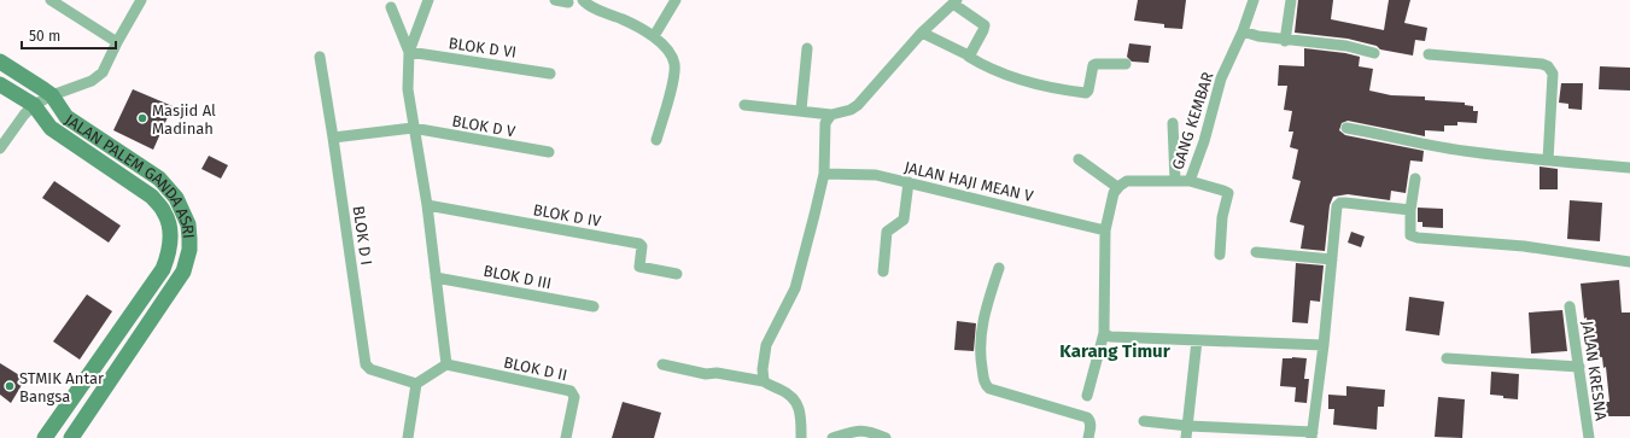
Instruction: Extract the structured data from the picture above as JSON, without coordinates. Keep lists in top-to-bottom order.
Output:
{
  "streets": {
    "street": [
      "BLOK D VI",
      "GANG KEMBAR",
      "BLOK D V",
      "JALAN PALEM GANDA ASRI",
      "JALAN HAJI MEAN V",
      "BLOK D IV",
      "BLOK D I",
      "BLOK D III",
      "BLOK D II",
      "JALAN KRESNA"
    ]
  },
  "crossings": [
    ["BLOK D V", "BLOK D I"]
  ],
  "districts": ["Karang Timur"],
  "places": ["Masjid Al Madinah", "STMIK Antar Bangsa"],
  "scale_bar": "50 m"
}
